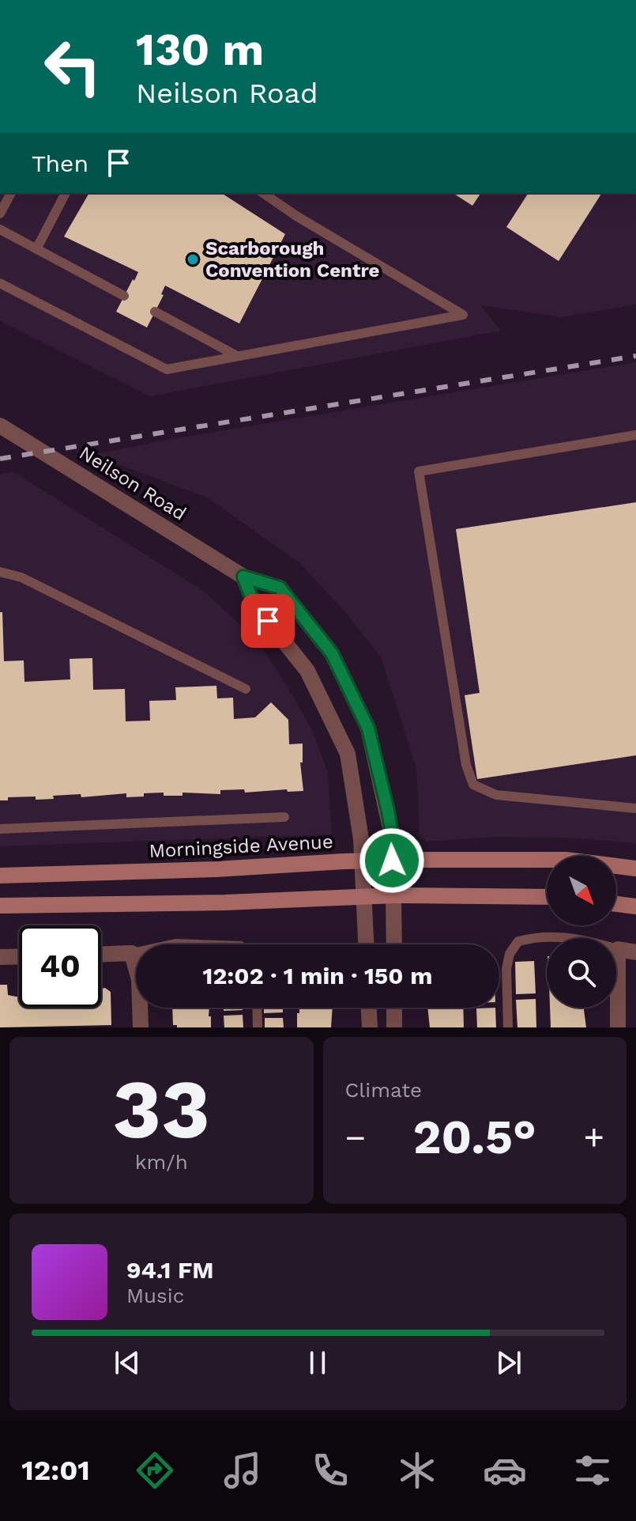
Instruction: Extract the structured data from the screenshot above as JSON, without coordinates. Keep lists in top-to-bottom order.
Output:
{
  "streets": {
    "main road": ["Morningside Avenue"],
    "street": ["Neilson Road"]
  },
  "crossings": [
    ["Neilson Road", "Morningside Avenue"]
  ],
  "places": ["Scarborough Convention Centre"],
  "north": "bottom right",
  "page": {
    "turn": ["130 m", "Neilson Road"],
    "then": "Then",
    "limit": "40",
    "trip": "12:02 · 1 min · 150 m",
    "tile": [
      ["33", "km/h"],
      "Climate"
    ],
    "heat": ["−", "20.5°", "+"],
    "song": ["94.1 FM", "Music"],
    "tabs": "12:01"
  }
}
